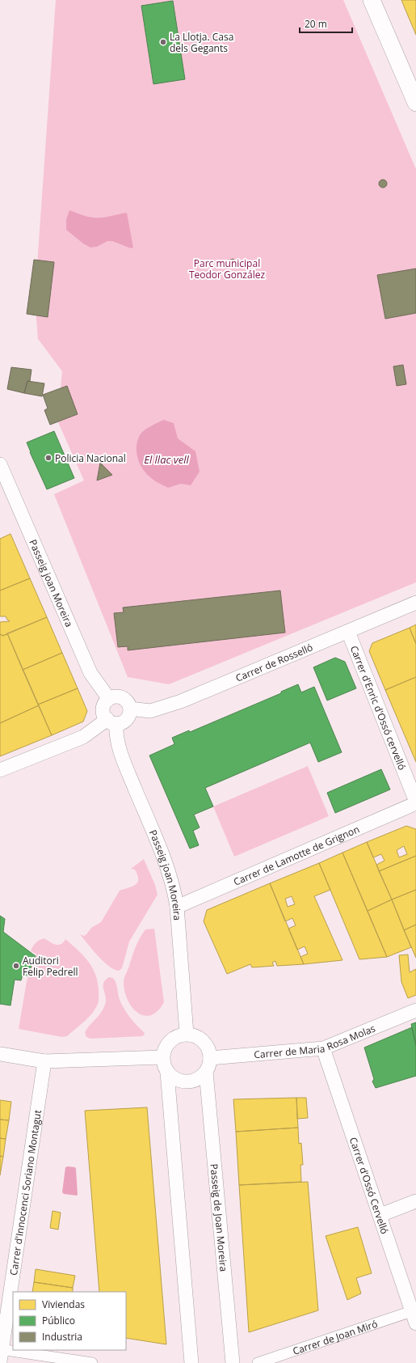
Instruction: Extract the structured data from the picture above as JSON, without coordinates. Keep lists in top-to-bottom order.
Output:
{
  "streets": {
    "street": [
      "Passeig joan Moreira",
      "Carrer de Rosselló",
      "Carrer d'Enric d'Ossó cervelló",
      "Carrer de Lamotte de Grignon",
      "Carrer de Maria Rosa Molas",
      "Carrer d'Ossó Cervelló",
      "Carrer d'Innocenci Soriano Montagut",
      "Passeig de Joan Moreira",
      "Carrer de Joan Miró"
    ]
  },
  "crossings": [
    ["Passeig joan Moreira", "Carrer de Rosselló"],
    ["Passeig joan Moreira", "Carrer de Lamotte de Grignon"],
    ["Passeig joan Moreira", "Carrer de Maria Rosa Molas"],
    ["Passeig joan Moreira", "Passeig de Joan Moreira"],
    ["Carrer de Rosselló", "Carrer d'Enric d'Ossó cervelló"],
    ["Carrer d'Enric d'Ossó cervelló", "Carrer de Lamotte de Grignon"],
    ["Carrer de Maria Rosa Molas", "Carrer d'Ossó Cervelló"],
    ["Carrer de Maria Rosa Molas", "Passeig de Joan Moreira"],
    ["Carrer d'Ossó Cervelló", "Carrer de Joan Miró"]
  ],
  "water": ["El llac vell"],
  "parks": ["Parc municipal Teodor González"],
  "places": ["La Llotja. Casa dels Gegants", "Policia Nacional", "Auditori Felip Pedrell"],
  "legend": ["Viviendas", "Público", "Industria"],
  "scale_bar": "20 m"
}
